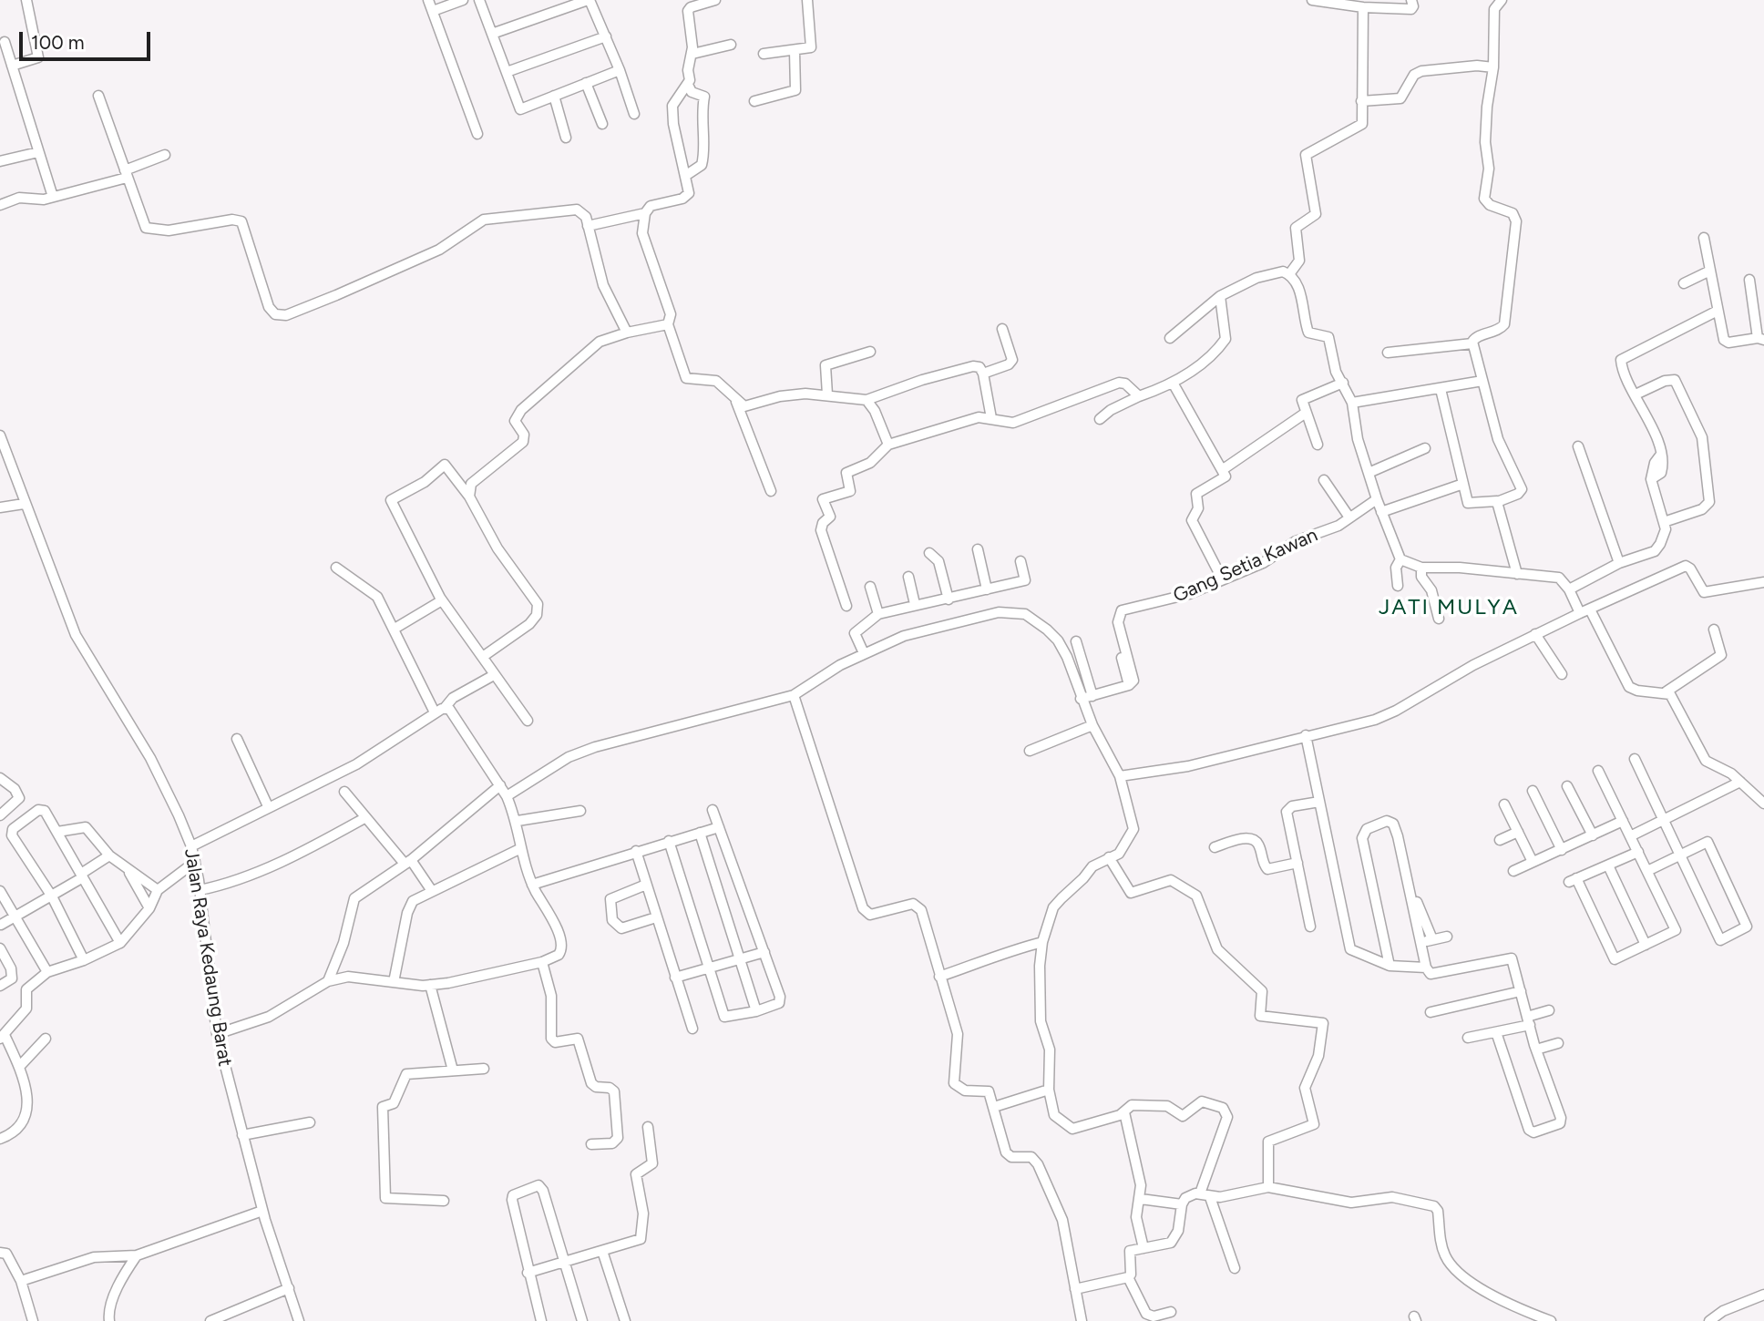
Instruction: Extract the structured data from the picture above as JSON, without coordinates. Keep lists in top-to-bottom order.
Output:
{
  "streets": {
    "street": ["Gang Setia Kawan", "Jalan Raya Kedaung Barat"]
  },
  "districts": ["JATI MULYA"],
  "scale_bar": "100 m"
}
